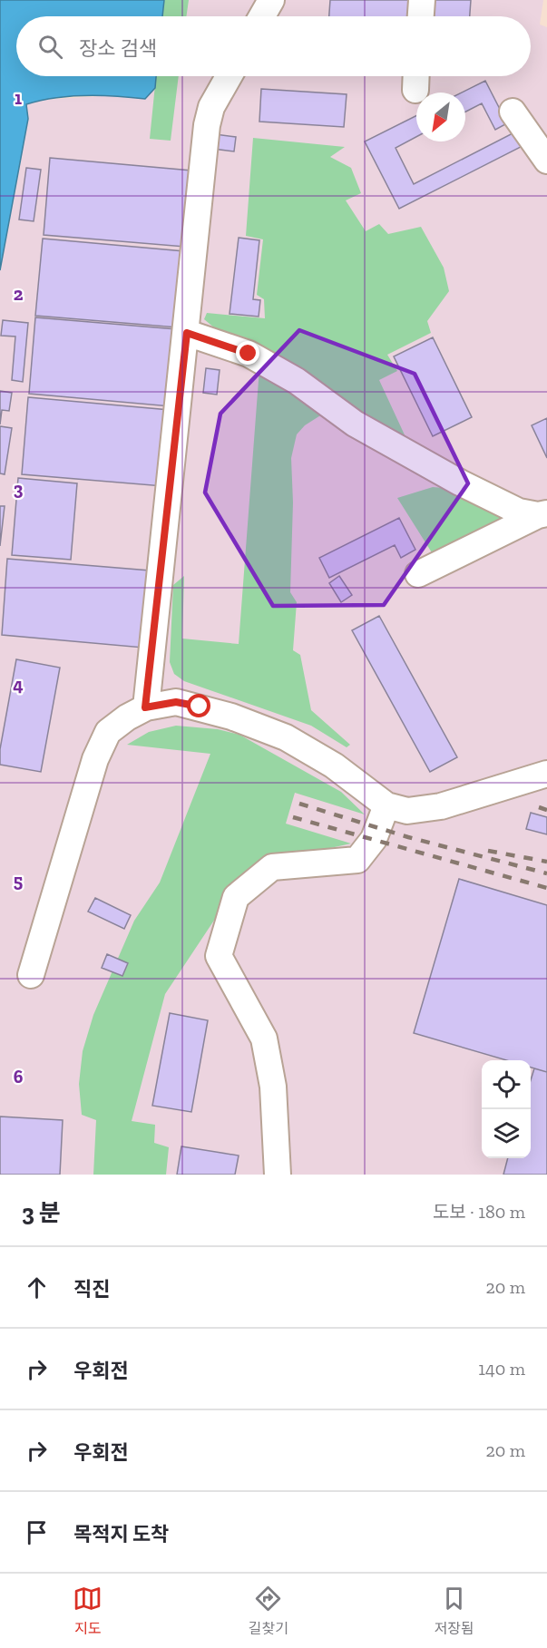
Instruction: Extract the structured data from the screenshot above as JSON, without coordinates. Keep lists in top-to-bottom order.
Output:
{
  "north": "bottom left",
  "page": {
    "search": "장소 검색",
    "heading": ["3 분", "도보 · 180 m"],
    "list": [
      ["직진", "20 m"],
      ["우회전", "140 m"],
      ["우회전", "20 m"],
      "목적지 도착"
    ],
    "nav": ["지도", "길찾기", "저장됨"]
  },
  "grid": {
    "rows": [
      "1",
      "2",
      "3",
      "4",
      "5",
      "6"
    ]
  }
}
